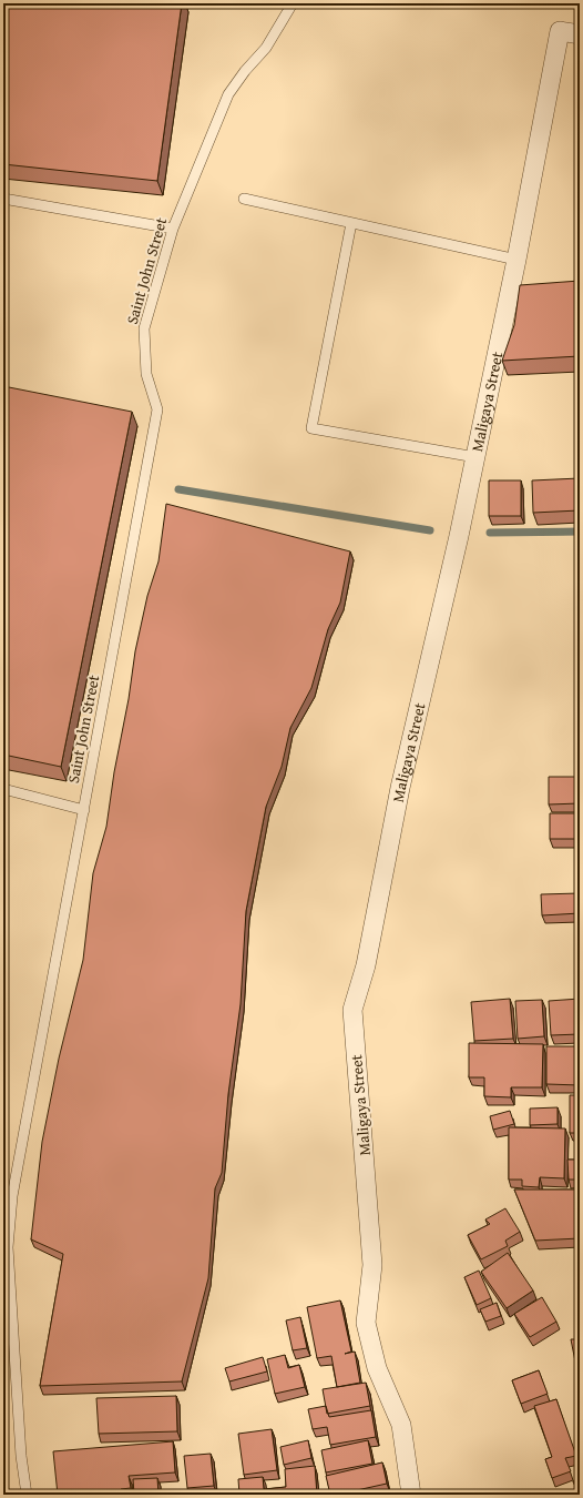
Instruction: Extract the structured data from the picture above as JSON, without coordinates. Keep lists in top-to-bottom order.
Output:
{
  "streets": {
    "street": ["Maligaya Street"],
    "lane": ["Saint John Street"]
  }
}
